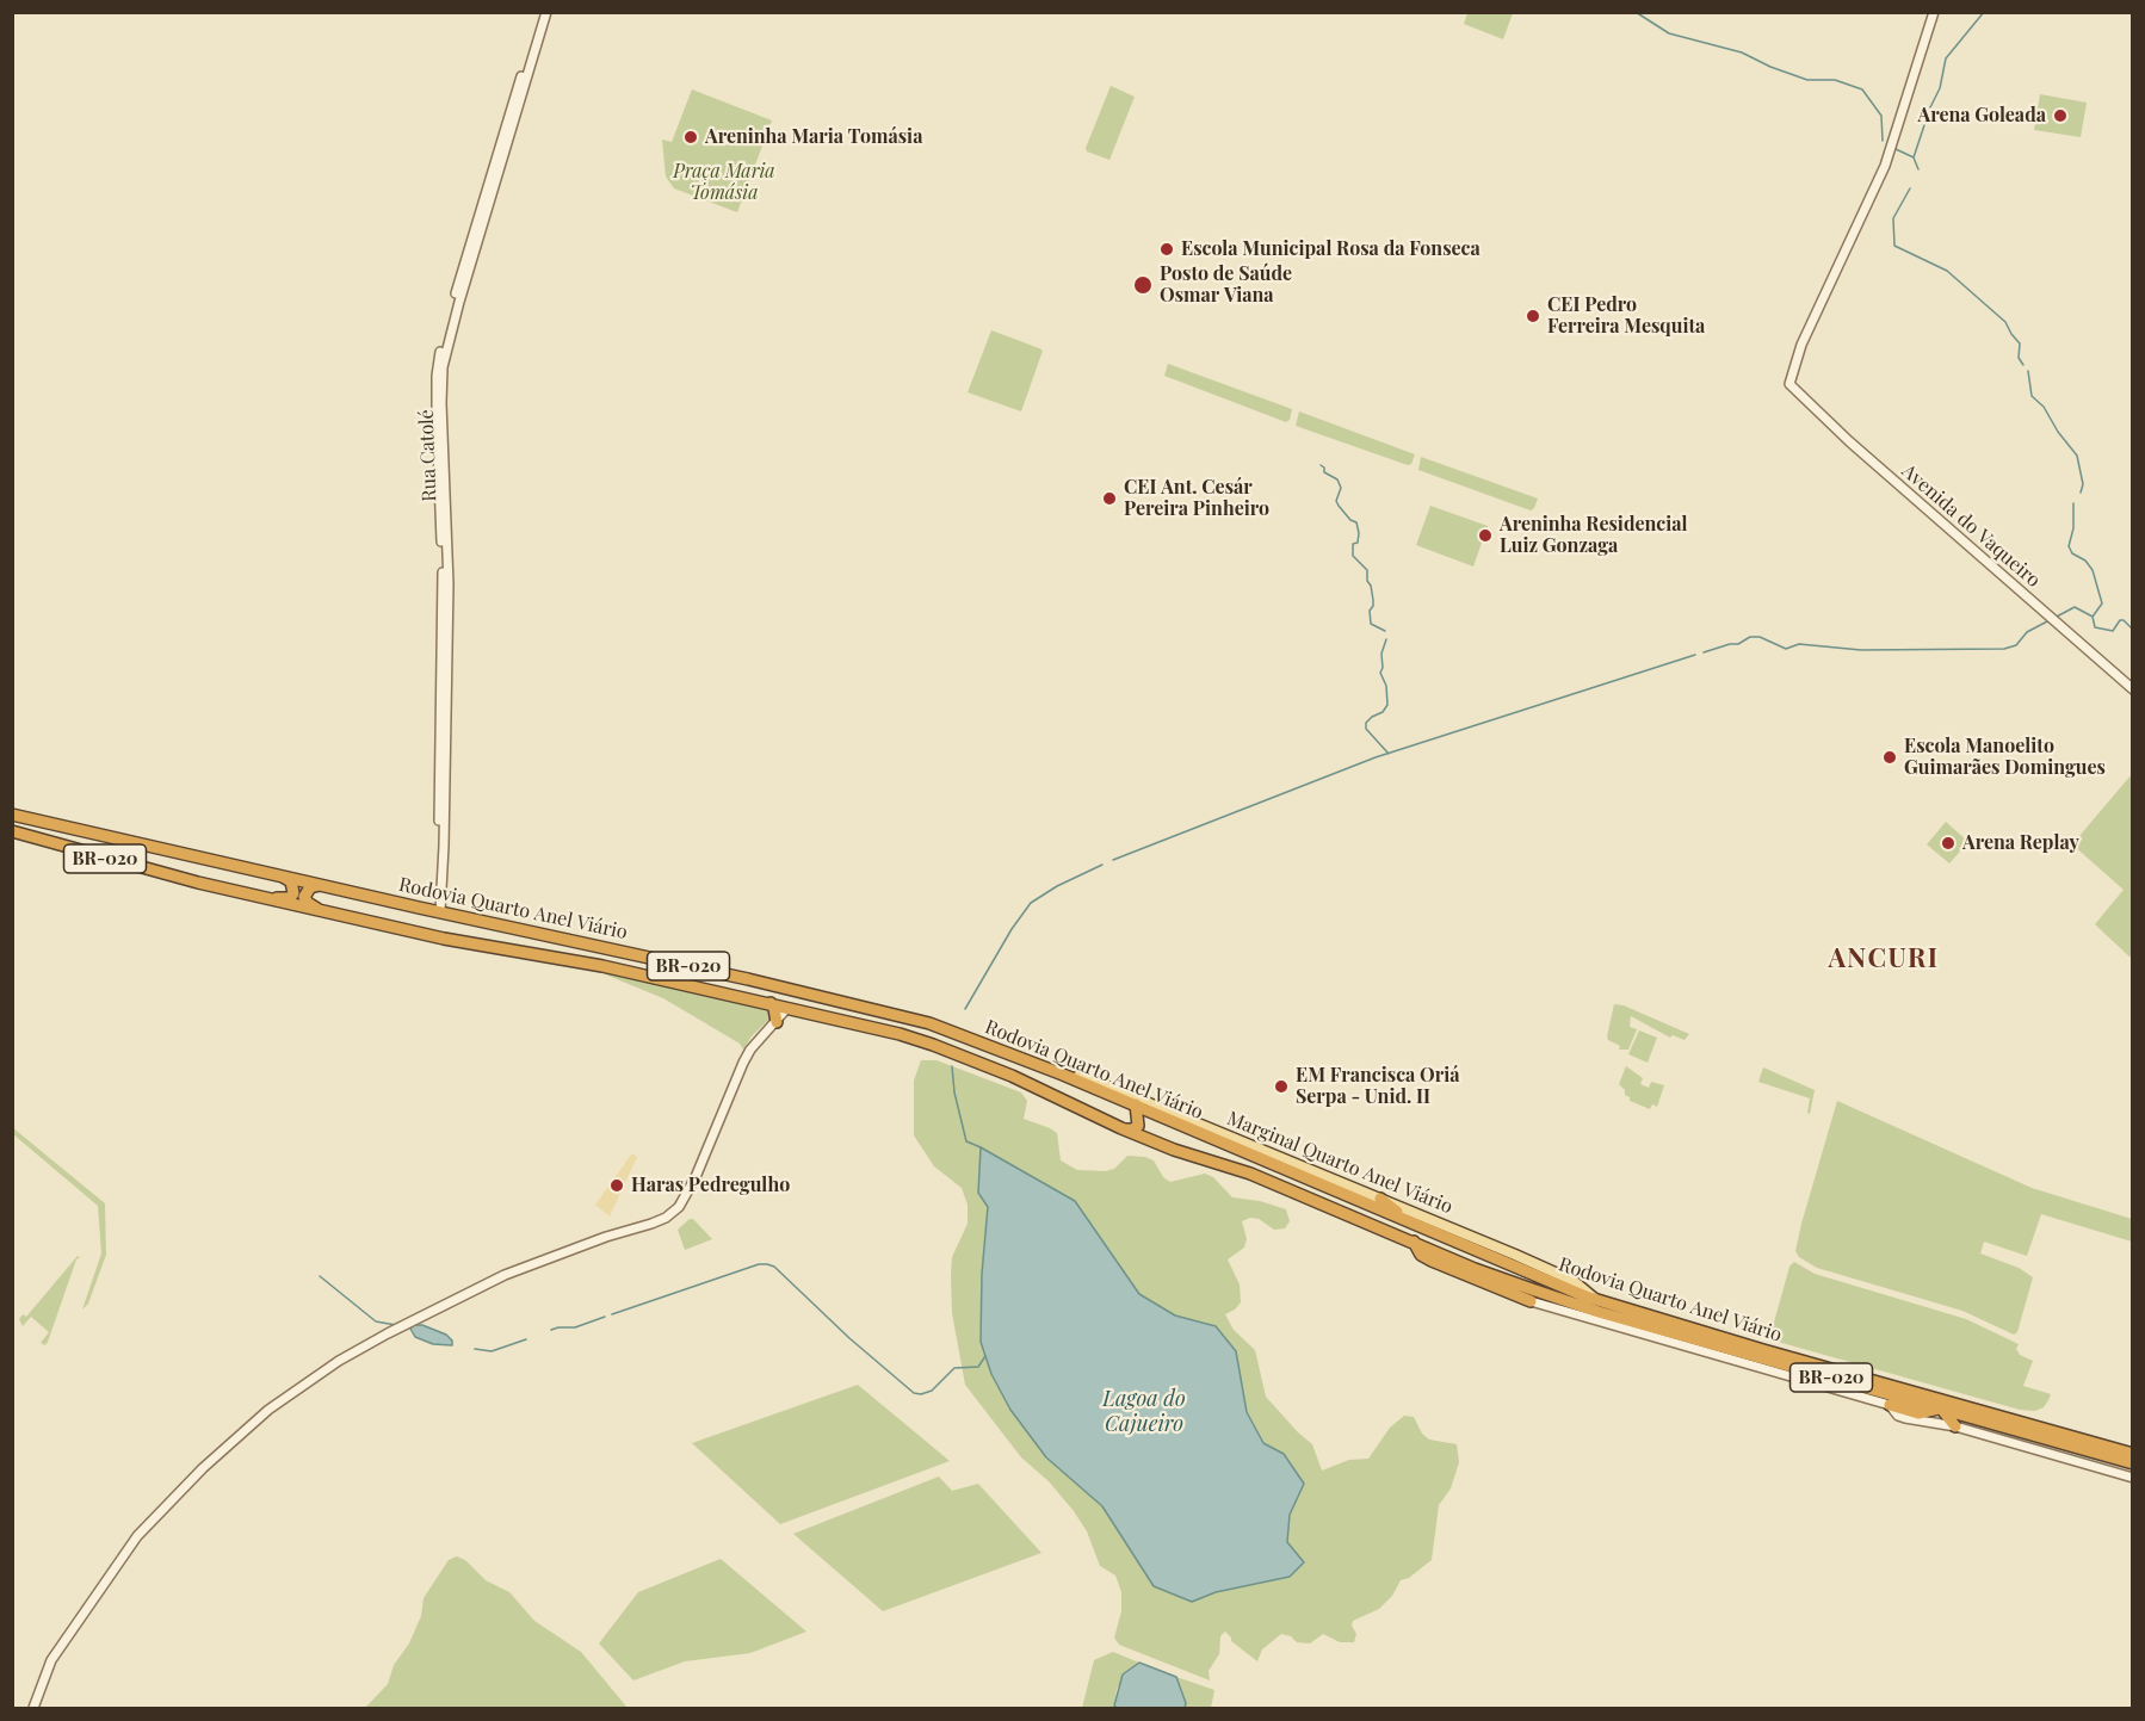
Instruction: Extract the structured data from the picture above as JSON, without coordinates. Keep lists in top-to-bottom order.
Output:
{
  "streets": {
    "highway": ["BR-020", "Rodovia Quarto Anel Viário"],
    "main road": ["Marginal Quarto Anel Viário"],
    "street": ["Rua Catolé", "Avenida do Vaqueiro"]
  },
  "crossings": [
    ["Rua Catolé", "Rodovia Quarto Anel Viário"],
    ["Rodovia Quarto Anel Viário", "Marginal Quarto Anel Viário"]
  ],
  "districts": ["ANCURI"],
  "water": ["Lagoa do Cajueiro"],
  "parks": ["Praça Maria Tomásia"],
  "places": [
    "Arena Goleada",
    "Areninha Maria Tomásia",
    "Escola Municipal Rosa da Fonseca",
    "Posto de Saúde Osmar Viana",
    "CEI Pedro Ferreira Mesquita",
    "CEI Ant. Cesár Pereira Pinheiro",
    "Areninha Residencial Luiz Gonzaga",
    "Escola Manoelito Guimarães Domingues",
    "Arena Replay",
    "EM Francisca Oriá Serpa - Unid. II",
    "Haras Pedregulho"
  ]
}
